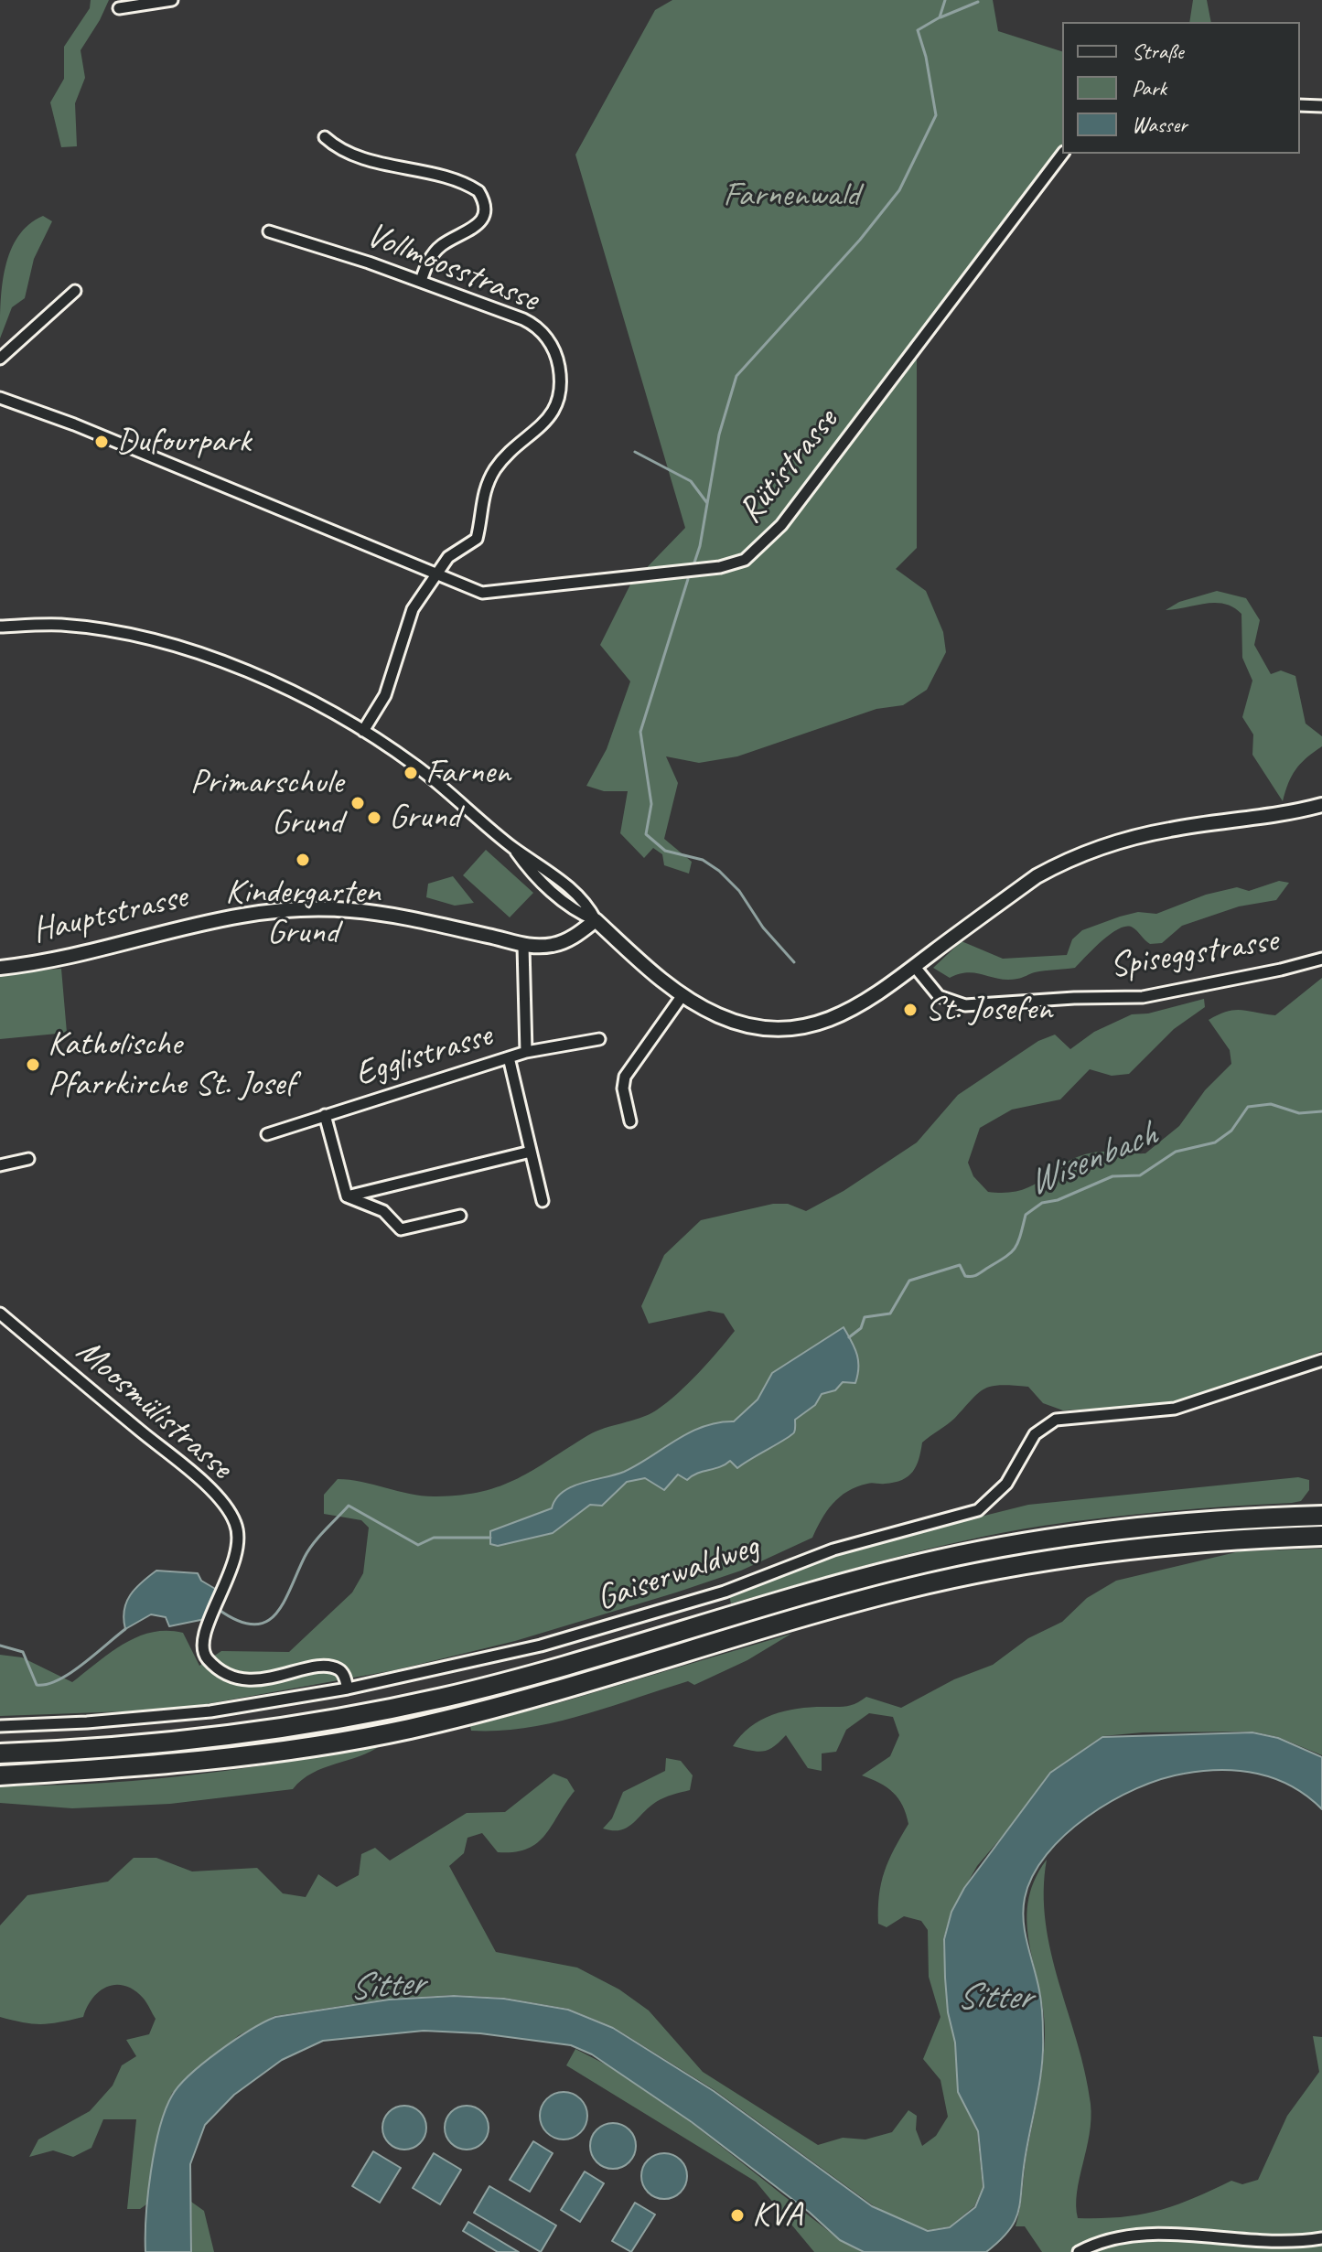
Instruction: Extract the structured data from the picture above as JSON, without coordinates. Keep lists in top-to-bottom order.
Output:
{
  "streets": {
    "street": [
      "Vollmoosstrasse",
      "Rütistrasse",
      "Hauptstrasse",
      "Spiseggstrasse",
      "Egglistrasse",
      "Moosmülistrasse",
      "Gaiserwaldweg"
    ]
  },
  "crossings": [
    ["Vollmoosstrasse", "Rütistrasse"],
    ["Moosmülistrasse", "Gaiserwaldweg"]
  ],
  "water": ["Wisenbach", "Sitter"],
  "parks": ["Farnenwald"],
  "places": [
    "Dufourpark",
    "Farnen",
    "Primarschule Grund",
    "Grund",
    "Kindergarten Grund",
    "St. Josefen",
    "Katholische Pfarrkirche St. Josef",
    "KVA"
  ],
  "legend": ["Straße", "Park", "Wasser"]
}
